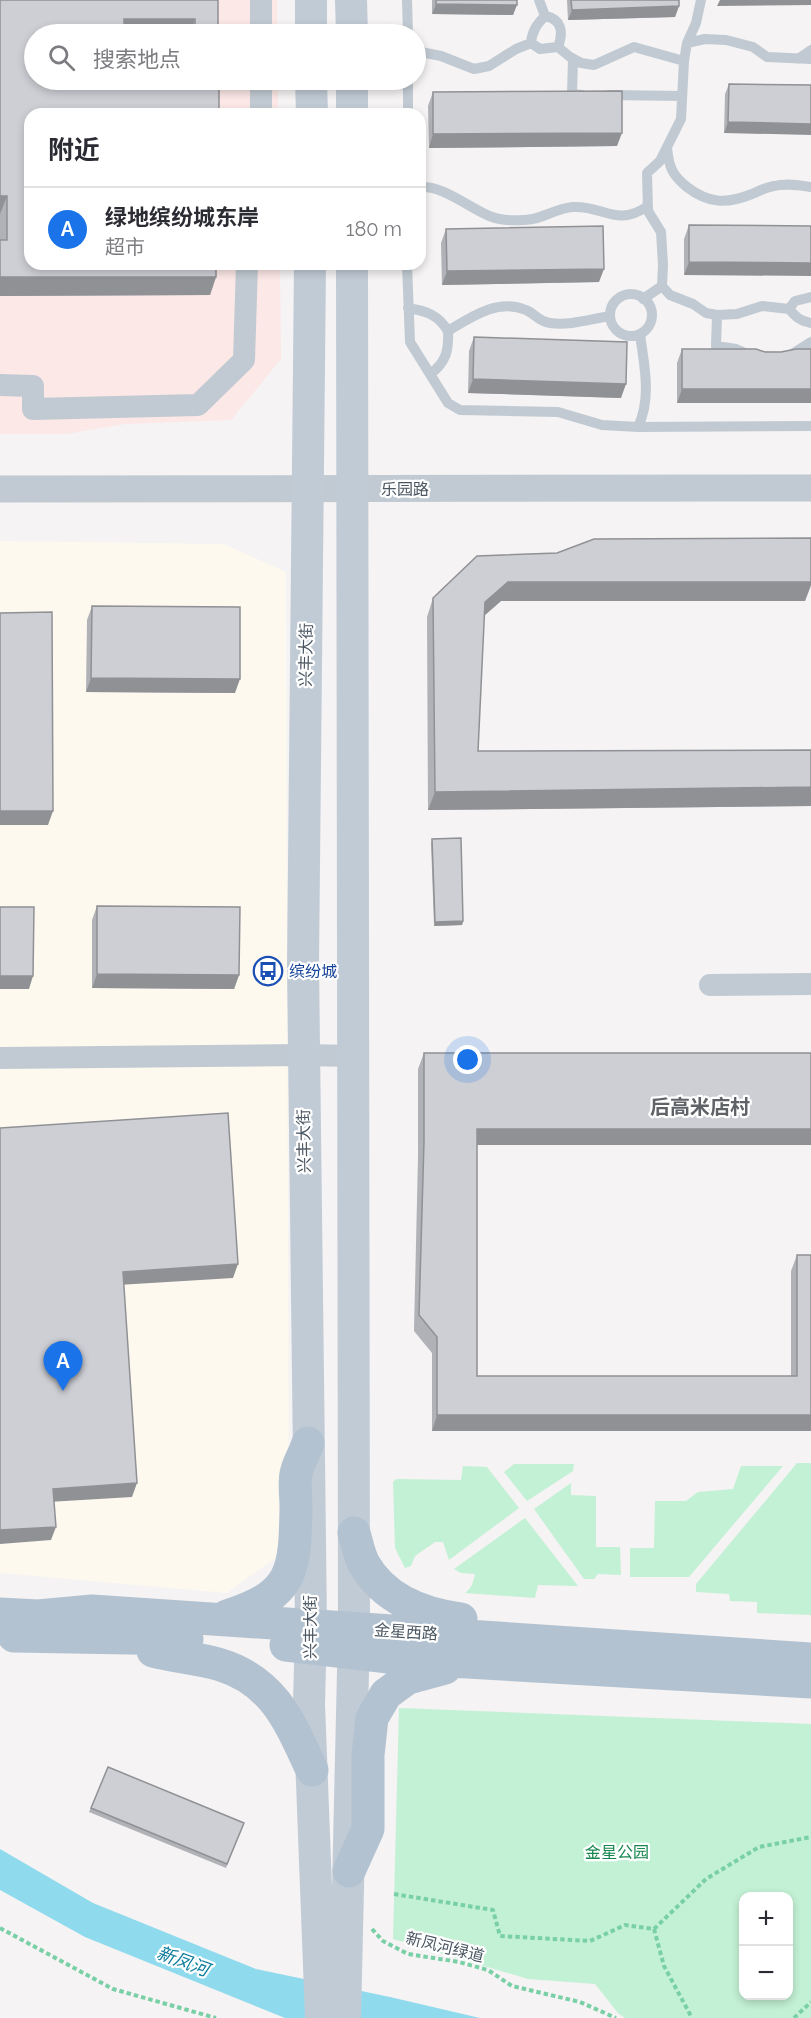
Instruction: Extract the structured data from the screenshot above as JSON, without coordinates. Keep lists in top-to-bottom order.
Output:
{
  "streets": {
    "main road": ["兴丰大街", "金星西路"],
    "street": ["乐园路"],
    "path": ["新凤河绿道"]
  },
  "crossings": [
    ["乐园路", "兴丰大街"],
    ["兴丰大街", "金星西路"],
    ["兴丰大街", "新凤河绿道"]
  ],
  "districts": ["后高米店村"],
  "water": ["新凤河"],
  "parks": ["金星公园"],
  "places": {
    "bus stop": ["缤纷城"]
  },
  "page": {
    "search": "搜索地点",
    "heading": "附近",
    "list": [
      {
        "mark": "A",
        "name": "绿地缤纷城东岸",
        "note": "超市",
        "value": "180 m"
      }
    ],
    "pins": "A",
    "map_buttons": ["+", "−"]
  }
}
